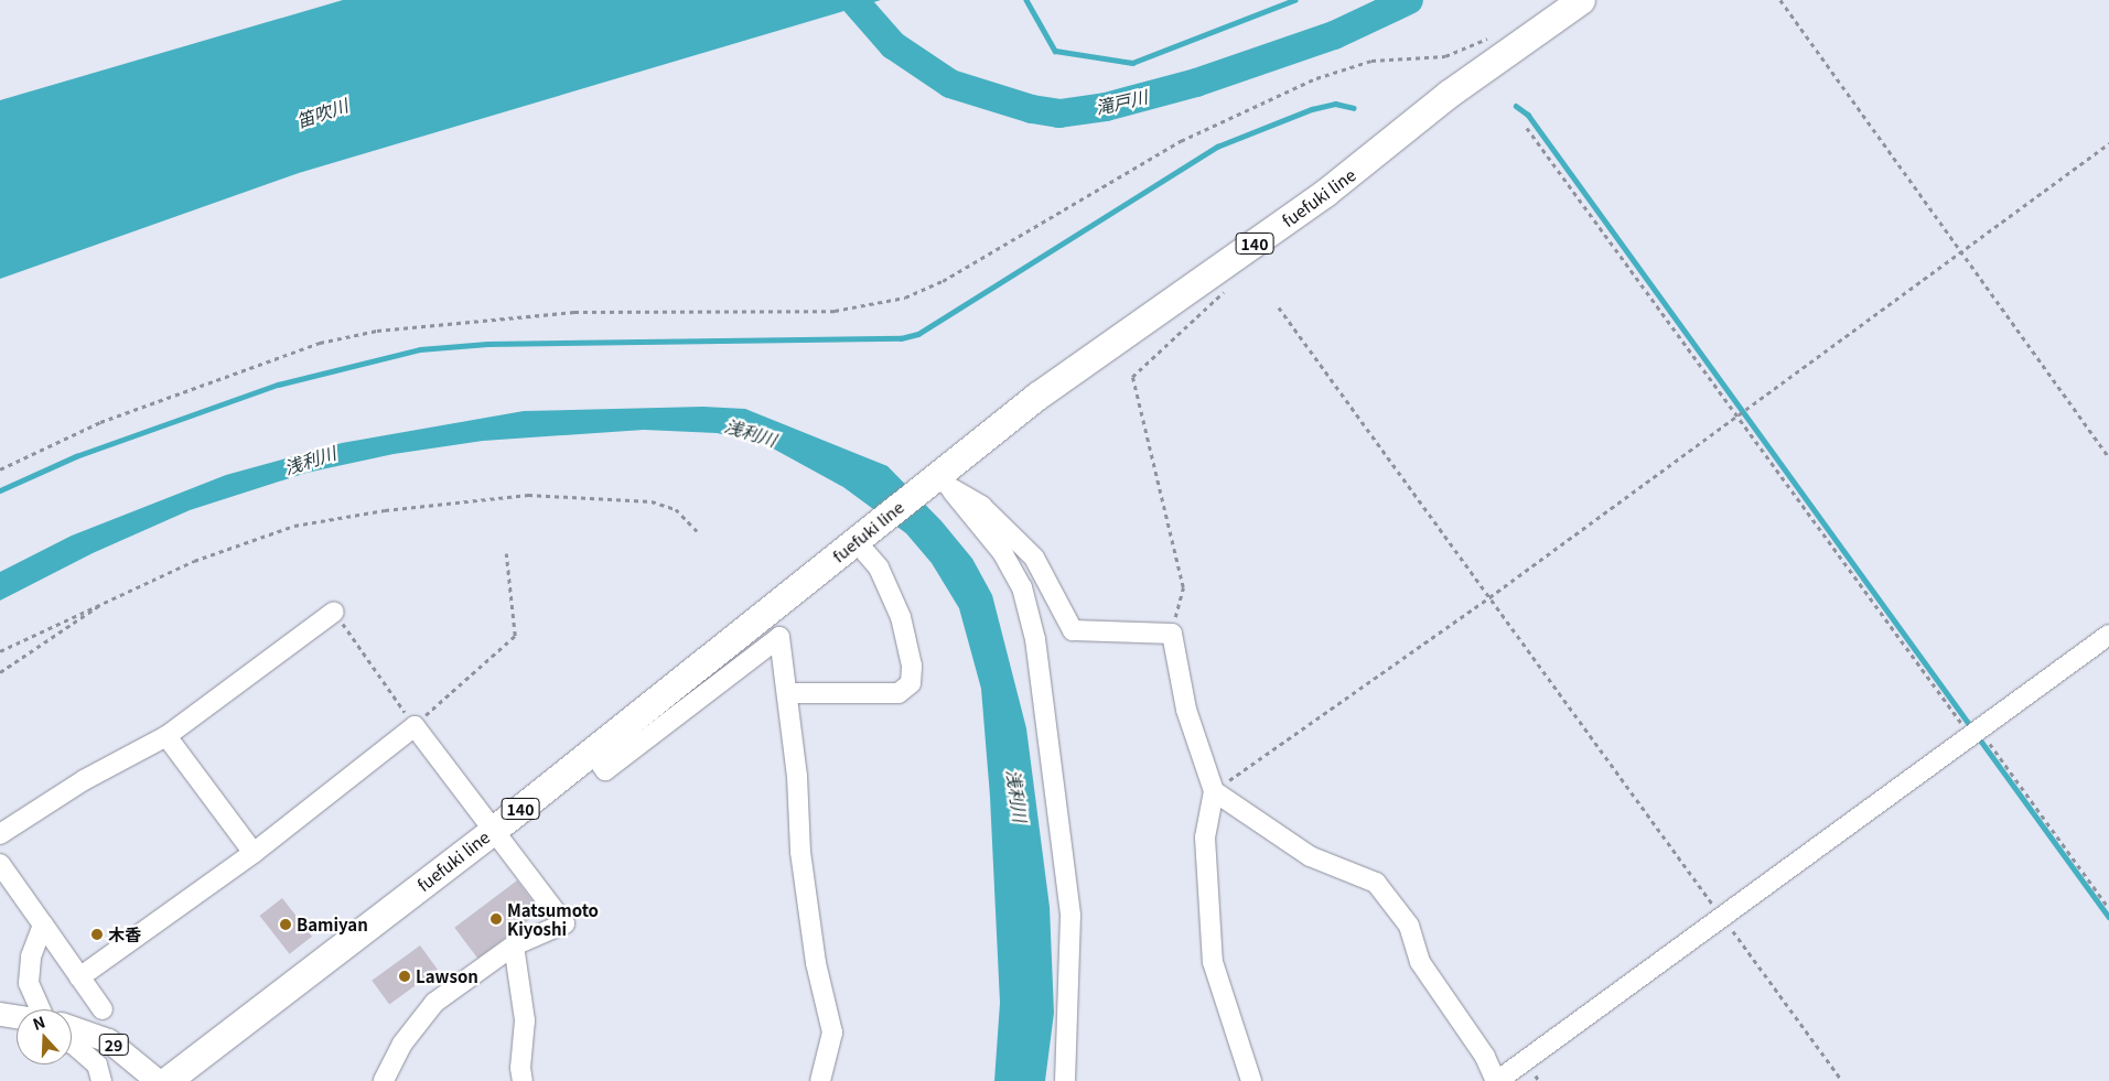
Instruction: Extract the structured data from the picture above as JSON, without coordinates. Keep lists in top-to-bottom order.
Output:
{
  "streets": {
    "highway": ["fuefuki line", "140"],
    "main road": ["29"]
  },
  "water": ["滝戸川", "笛吹川", "浅利川"],
  "places": [
    "Matsumoto Kiyoshi",
    "Bamiyan",
    "木香",
    "Lawson"
  ],
  "north": "top"
}
